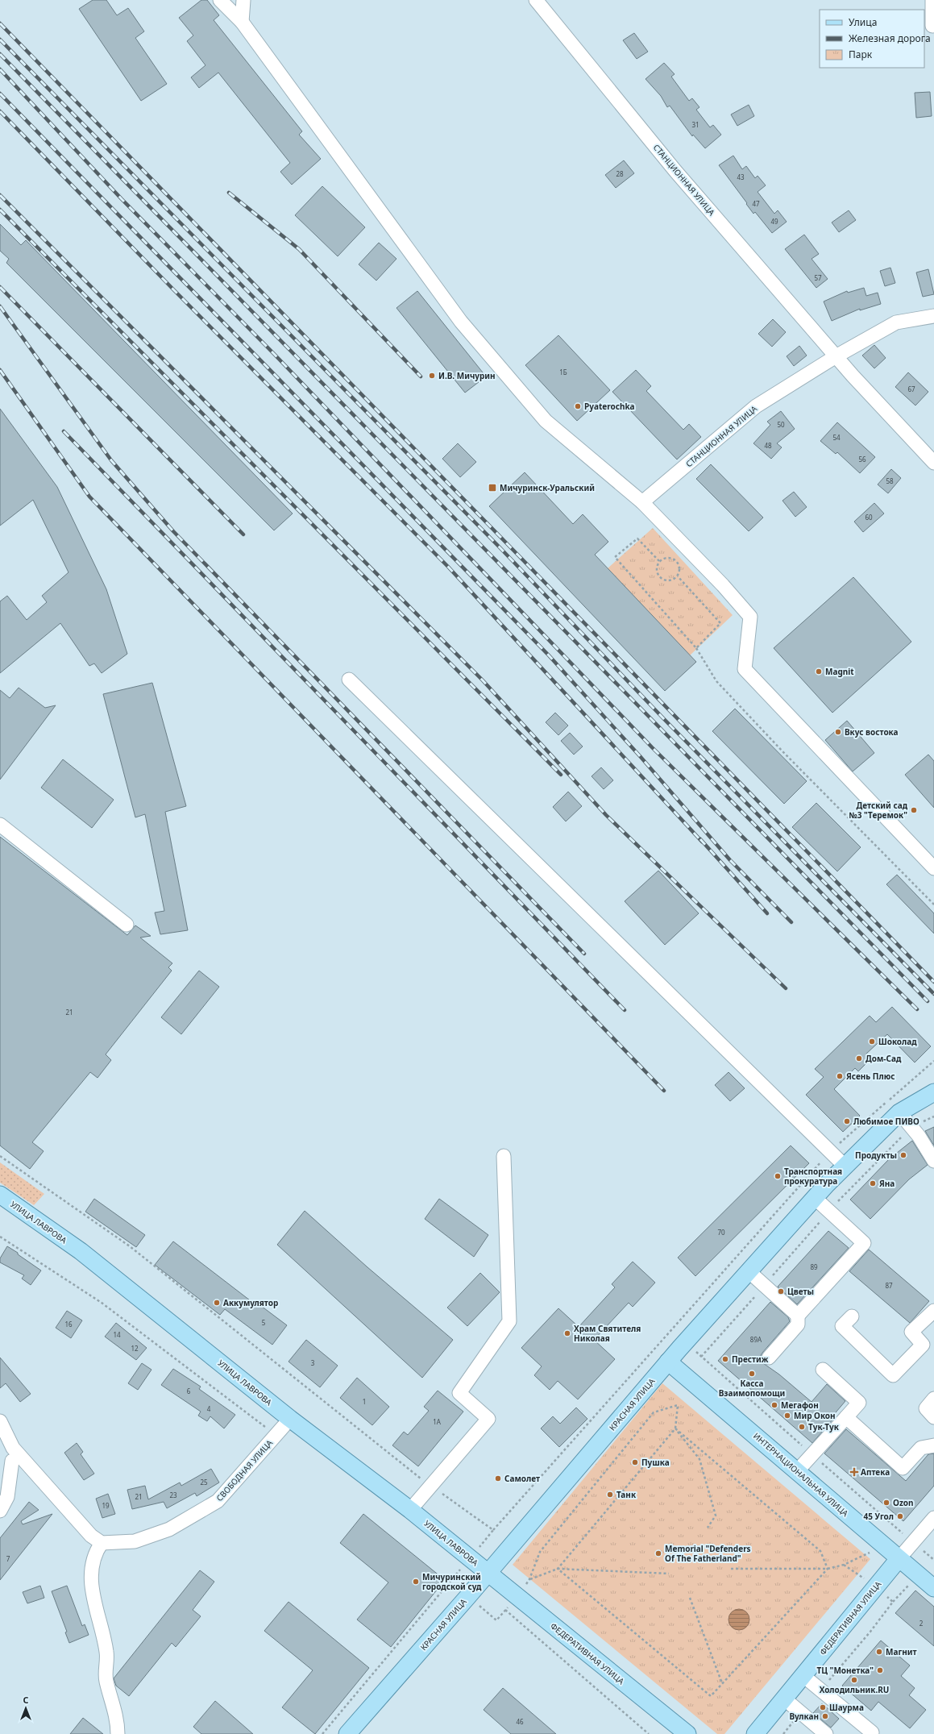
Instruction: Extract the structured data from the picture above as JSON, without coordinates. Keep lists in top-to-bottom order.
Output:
{
  "streets": {
    "main road": [
      "УЛИЦА ЛАВРОВА",
      "КРАСНАЯ УЛИЦА",
      "ИНТЕРНАЦИОНАЛЬНАЯ УЛИЦА",
      "ФЕДЕРАТИВНАЯ УЛИЦА"
    ],
    "street": ["СТАНЦИОННАЯ УЛИЦА", "СВОБОДНАЯ УЛИЦА"]
  },
  "crossings": [
    ["УЛИЦА ЛАВРОВА", "КРАСНАЯ УЛИЦА"],
    ["УЛИЦА ЛАВРОВА", "СВОБОДНАЯ УЛИЦА"],
    ["УЛИЦА ЛАВРОВА", "ФЕДЕРАТИВНАЯ УЛИЦА"],
    ["КРАСНАЯ УЛИЦА", "ИНТЕРНАЦИОНАЛЬНАЯ УЛИЦА"],
    ["КРАСНАЯ УЛИЦА", "ФЕДЕРАТИВНАЯ УЛИЦА"],
    ["ИНТЕРНАЦИОНАЛЬНАЯ УЛИЦА", "ФЕДЕРАТИВНАЯ УЛИЦА"]
  ],
  "places": {
    "other": [
      "И.В. Мичурин",
      "Pyaterochka",
      "Magnit",
      "Вкус востока",
      "Детский сад №3 \"Теремок\"",
      "Шоколад",
      "Дом-Сад",
      "Ясень Плюс",
      "Любимое ПИВО",
      "Продукты",
      "Транспортная прокуратура",
      "Яна",
      "Цветы",
      "Аккумулятор",
      "Храм Святителя Николая",
      "Престиж",
      "Касса Взаимопомощи",
      "Мегафон",
      "Мир Окон",
      "Тук-Тук",
      "Пушка",
      "Самолет",
      "Танк",
      "Ozon",
      "45 Угол",
      "Memorial \"Defenders Of The Fatherland\"",
      "Мичуринский городской суд",
      "Магнит",
      "ТЦ \"Монетка\"",
      "Холодильник.RU",
      "Шаурма",
      "Вулкан"
    ],
    "transit": ["Мичуринск-Уральский"],
    "health": ["Аптека"]
  },
  "house_numbers": [
    "31",
    "28",
    "43",
    "47",
    "49",
    "57",
    "1Б",
    "67",
    "50",
    "54",
    "48",
    "56",
    "58",
    "60",
    "21",
    "70",
    "89",
    "87",
    "5",
    "16",
    "14",
    "89А",
    "12",
    "3",
    "6",
    "1",
    "4",
    "1А",
    "25",
    "23",
    "21",
    "19",
    "7",
    "2",
    "46"
  ],
  "legend": ["Улица", "Железная дорога", "Парк"],
  "north": "top"
}
